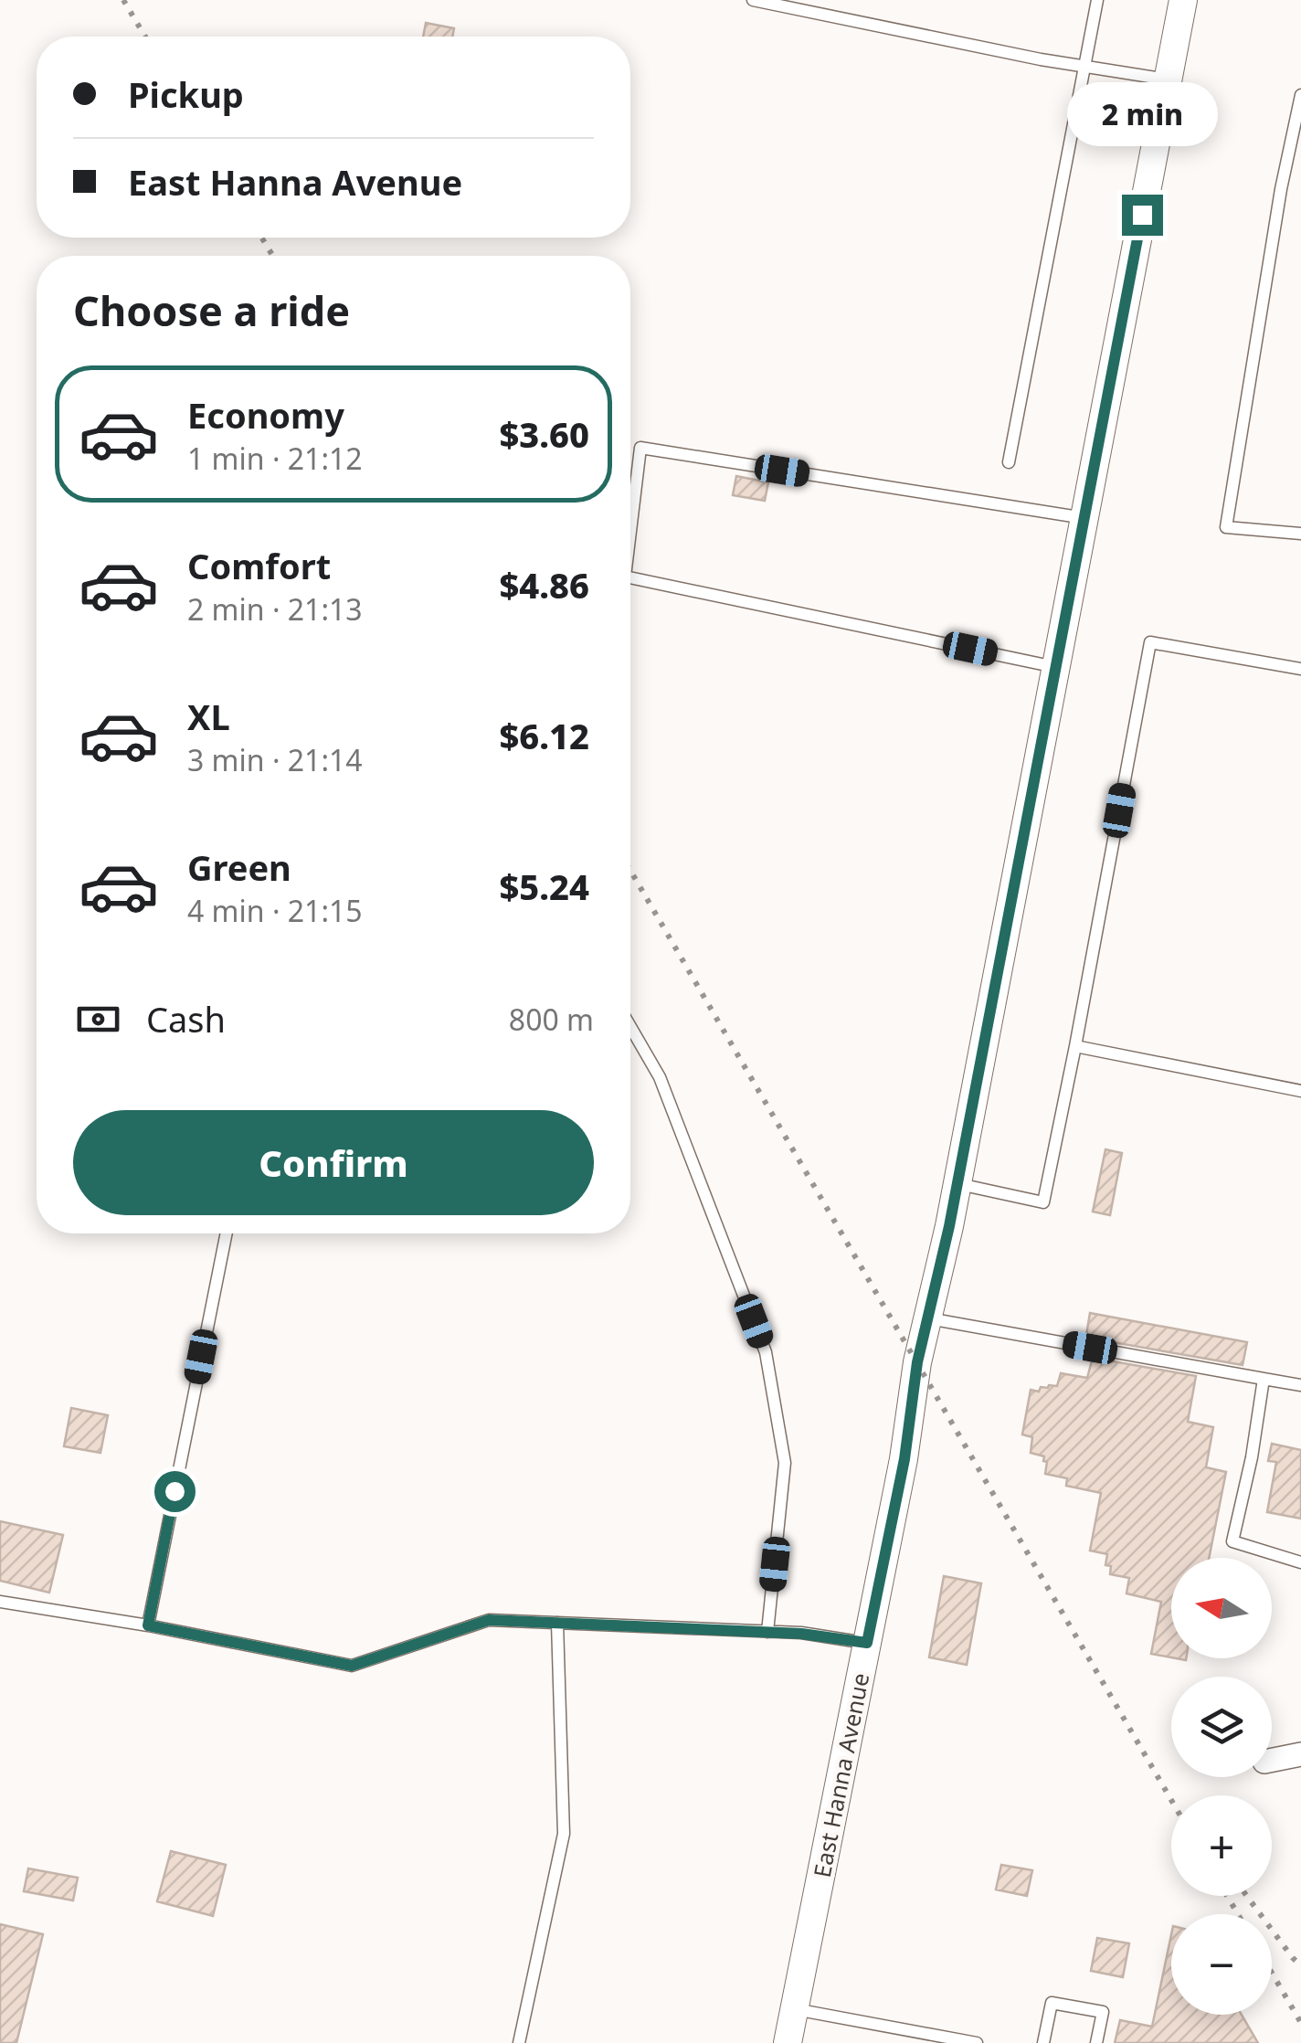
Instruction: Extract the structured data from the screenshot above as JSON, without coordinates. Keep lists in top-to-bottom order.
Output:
{
  "streets": {
    "street": ["East Hanna Avenue"]
  },
  "north": "left",
  "page": {
    "banner": ["Pickup", "East Hanna Avenue"],
    "bubble": "2 min",
    "heading": "Choose a ride",
    "list": [
      {
        "name": "Economy",
        "note": "1 min · 21:12",
        "value": "$3.60"
      },
      {
        "name": "Comfort",
        "note": "2 min · 21:13",
        "value": "$4.86"
      },
      {
        "name": "XL",
        "note": "3 min · 21:14",
        "value": "$6.12"
      },
      {
        "name": "Green",
        "note": "4 min · 21:15",
        "value": "$5.24"
      }
    ],
    "pay": ["Cash", "800 m"],
    "buttons": "Confirm",
    "map_buttons": ["+", "−"]
  }
}
